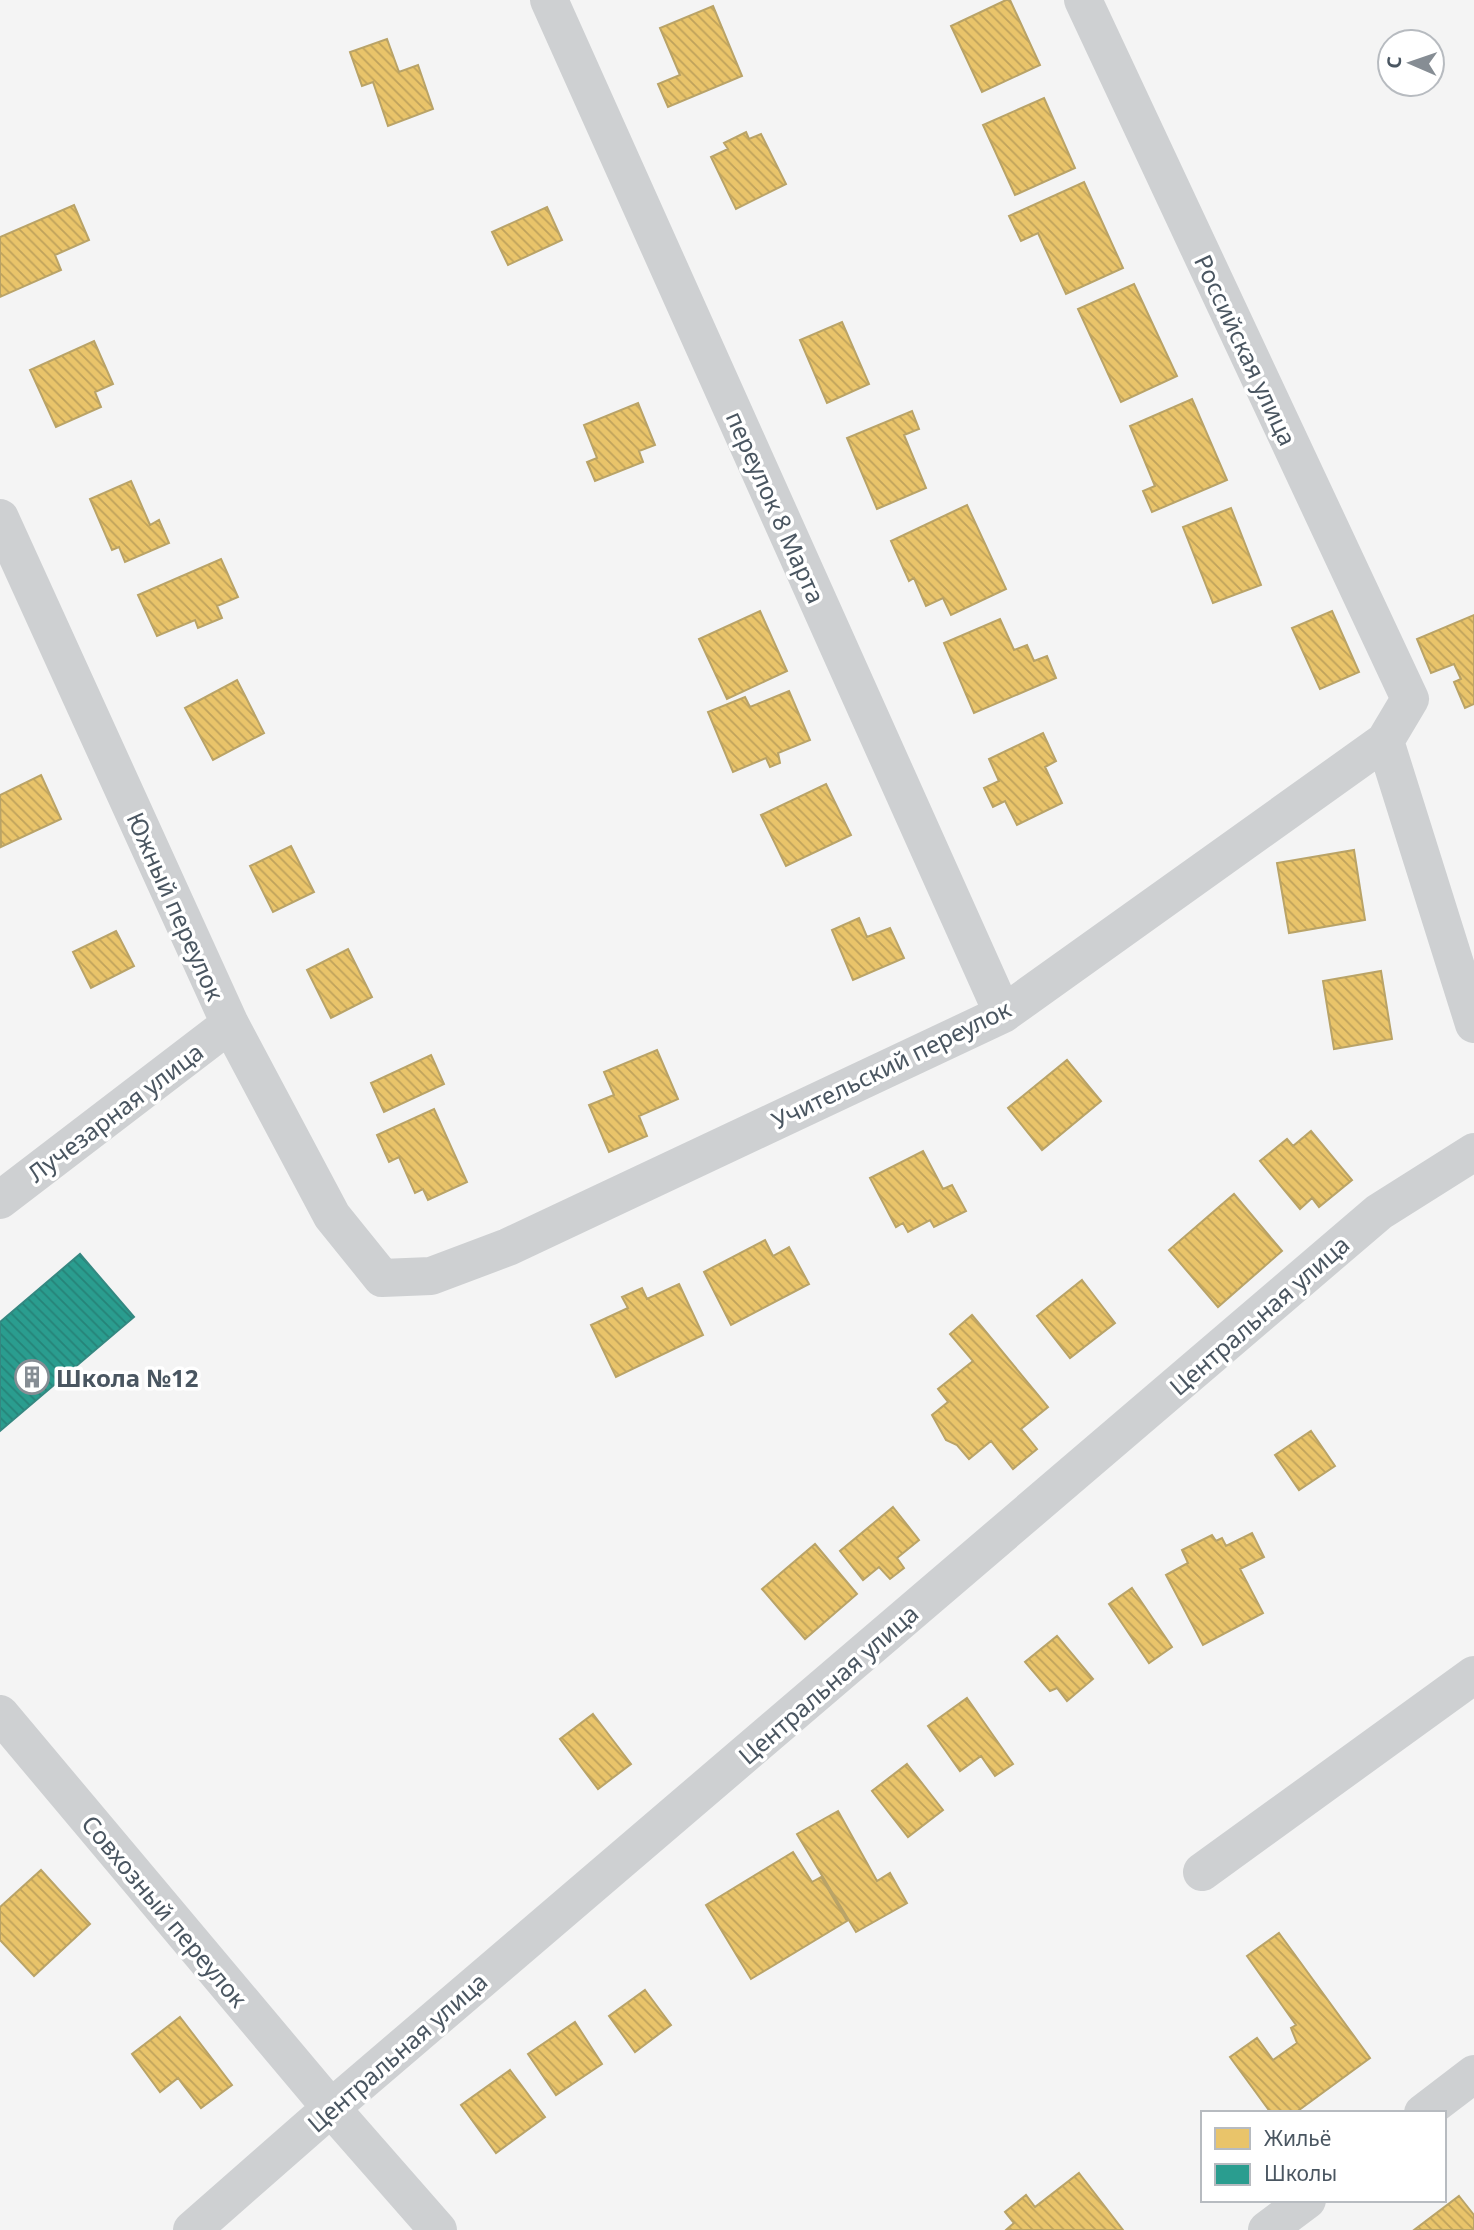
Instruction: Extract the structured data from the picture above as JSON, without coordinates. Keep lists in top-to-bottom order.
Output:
{
  "streets": {
    "street": [
      "Российская улица",
      "переулок 8 Марта",
      "Южный переулок",
      "Учительский переулок",
      "Лучезарная улица",
      "Центральная улица",
      "Совхозный переулок"
    ]
  },
  "crossings": [
    ["Российская улица", "Учительский переулок"],
    ["переулок 8 Марта", "Учительский переулок"],
    ["Южный переулок", "Учительский переулок"],
    ["Южный переулок", "Лучезарная улица"],
    ["Центральная улица", "Совхозный переулок"]
  ],
  "places": {
    "building": ["Школа №12"]
  },
  "legend": ["Жильё", "Школы"],
  "north": "left"
}
